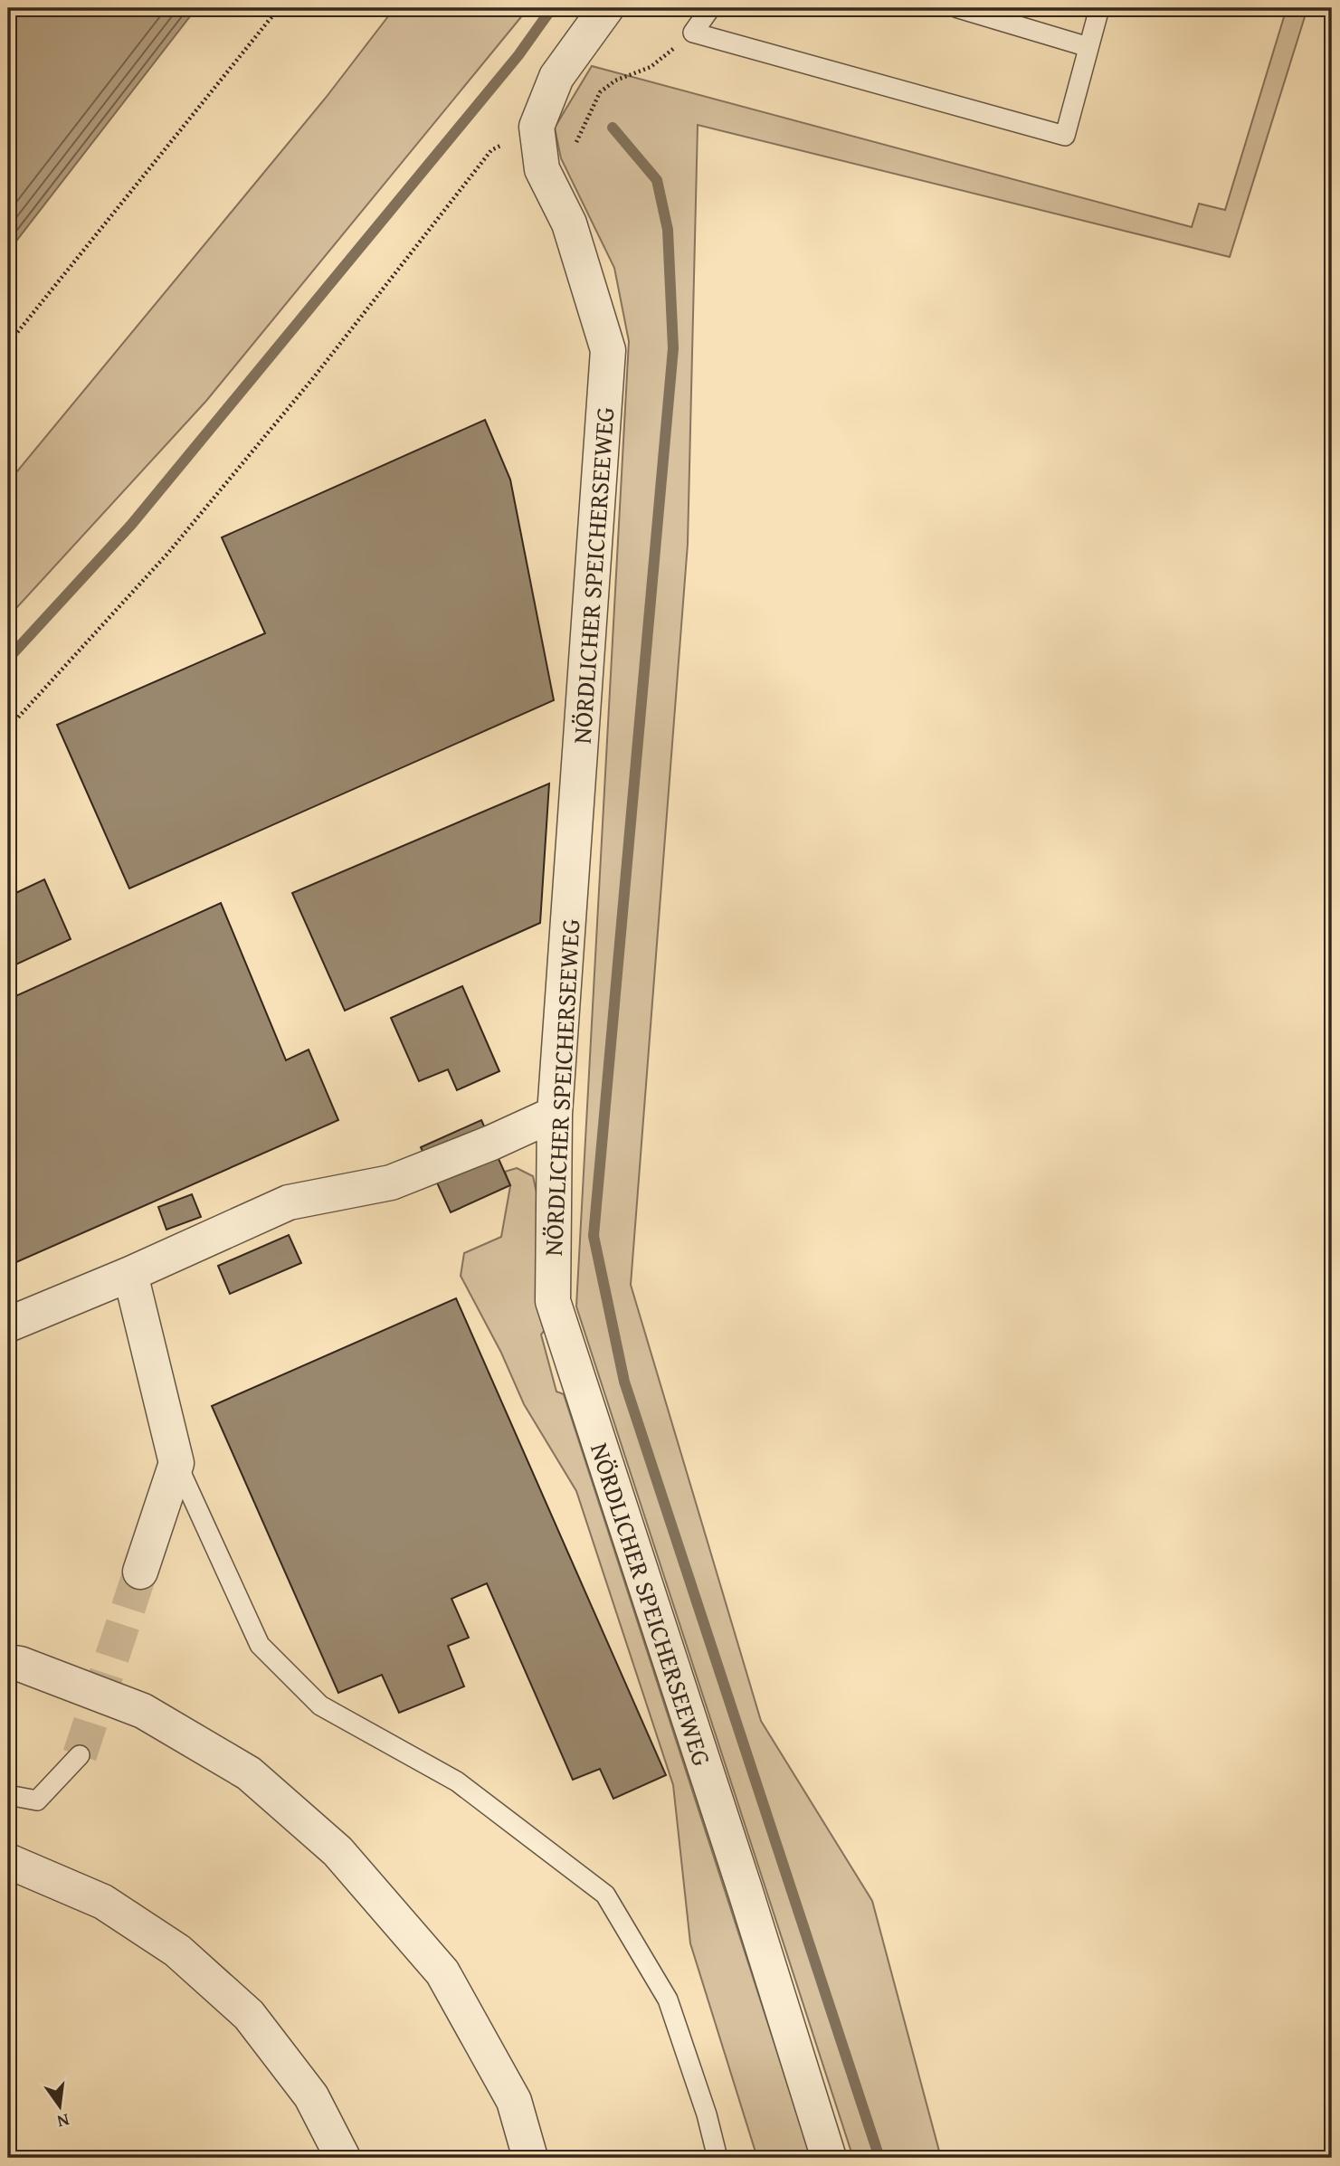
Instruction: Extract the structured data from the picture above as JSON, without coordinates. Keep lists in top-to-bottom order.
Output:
{
  "streets": {
    "street": ["NÖRDLICHER SPEICHERSEEWEG"]
  },
  "north": "bottom"
}
